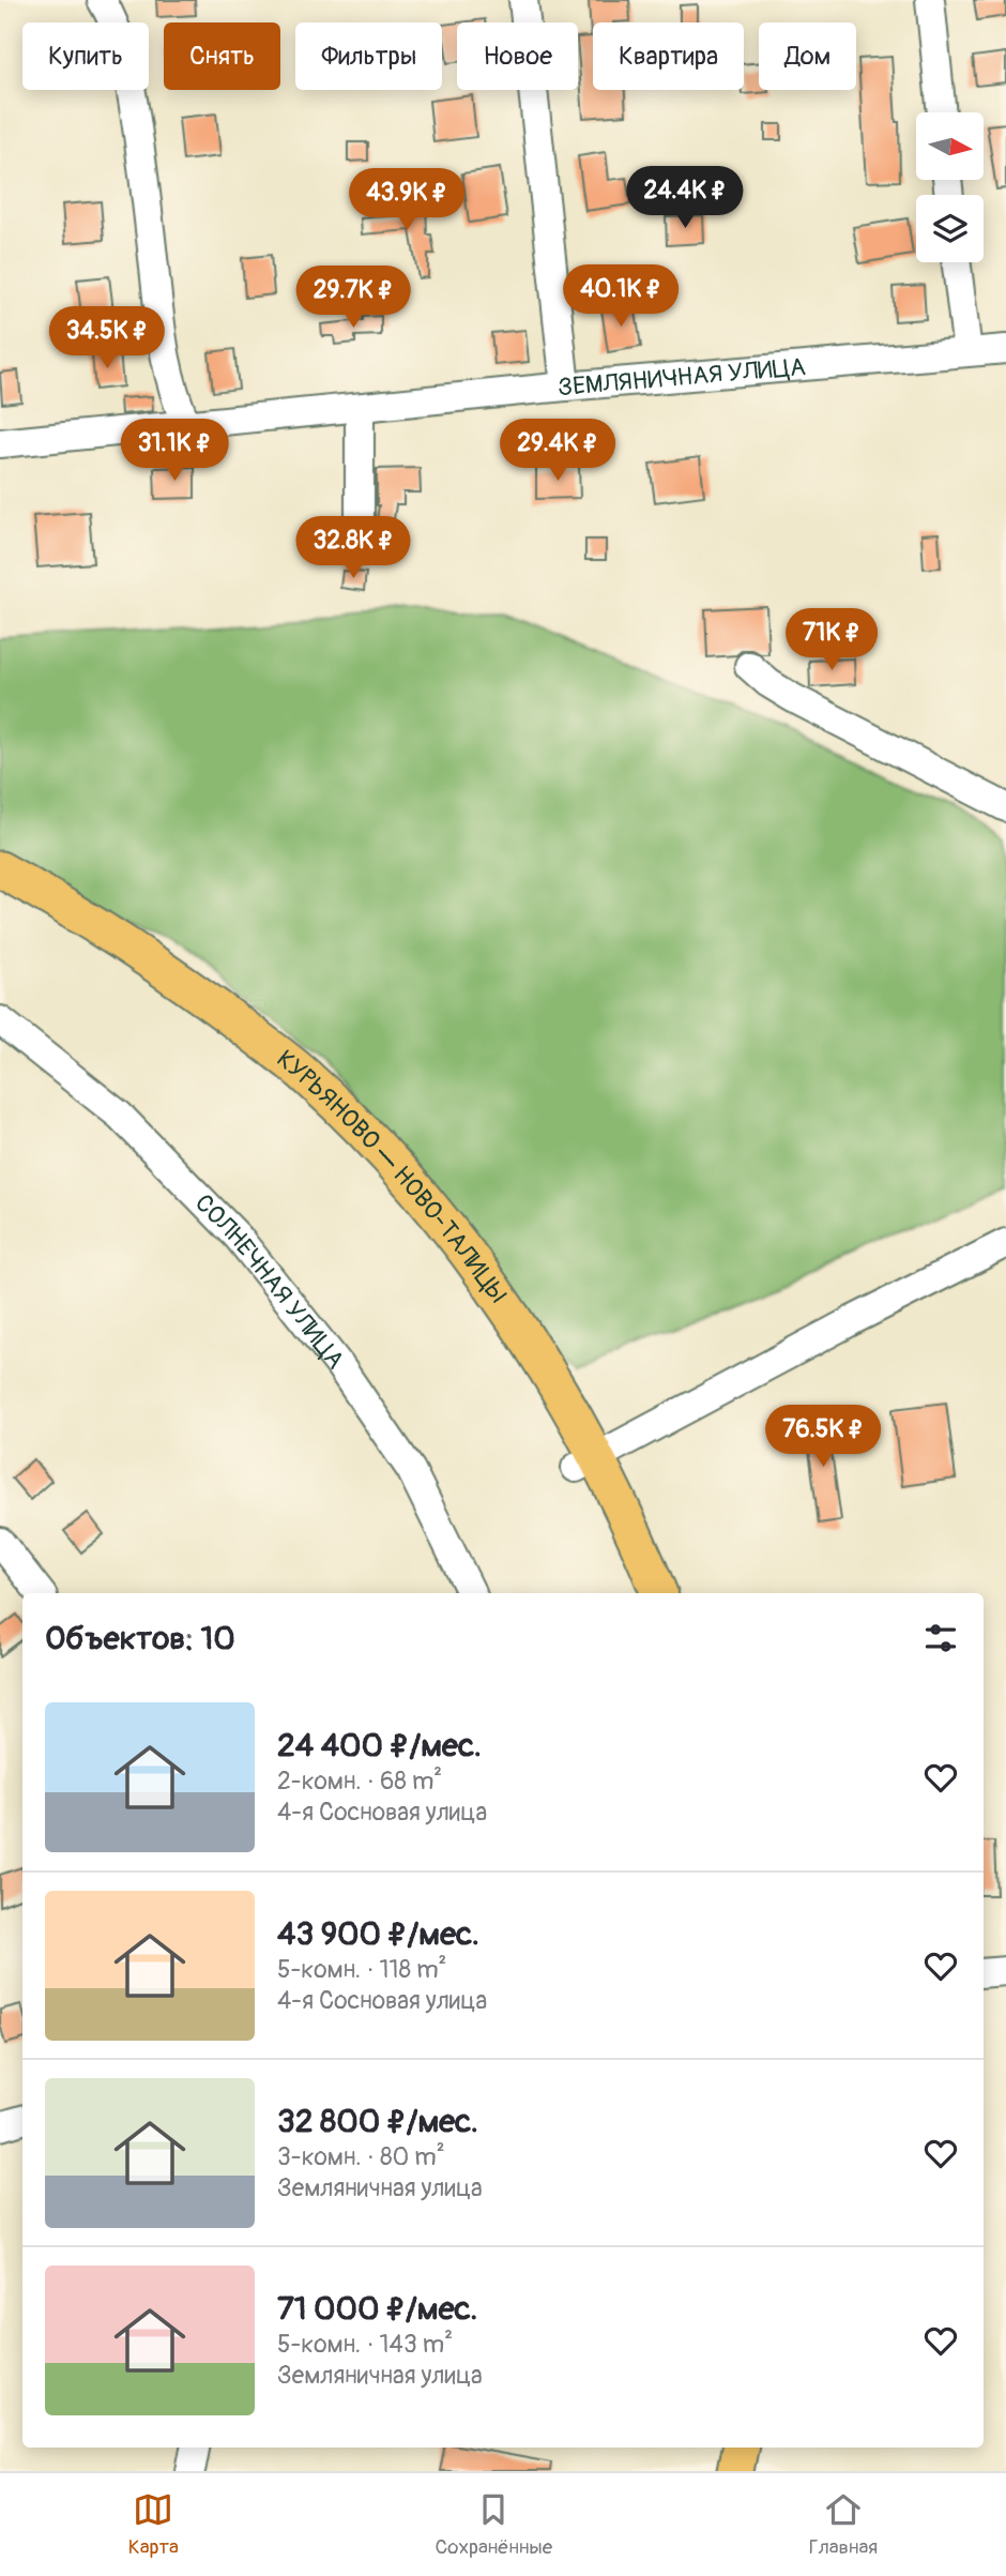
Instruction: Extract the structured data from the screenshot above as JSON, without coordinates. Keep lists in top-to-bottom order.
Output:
{
  "streets": {
    "main road": ["КУРЬЯНОВО — НОВО-ТАЛИЦЫ"],
    "street": ["ЗЕМЛЯНИЧНАЯ УЛИЦА", "СОЛНЕЧНАЯ УЛИЦА"]
  },
  "north": "right",
  "page": {
    "chip": [
      "Купить",
      "Снять",
      "Фильтры",
      "Новое",
      "Квартира",
      "Дом"
    ],
    "price": [
      "24.4K ₽",
      "43.9K ₽",
      "40.1K ₽",
      "29.7K ₽",
      "34.5K ₽",
      "31.1K ₽",
      "29.4K ₽",
      "32.8K ₽",
      "71K ₽",
      "76.5K ₽"
    ],
    "heading": "Объектов: 10",
    "list": [
      {
        "name": "24 400 ₽/мес.",
        "note": "2-комн. · 68 m² · 4-я Сосновая улица"
      },
      {
        "name": "43 900 ₽/мес.",
        "note": "5-комн. · 118 m² · 4-я Сосновая улица"
      },
      {
        "name": "32 800 ₽/мес.",
        "note": "3-комн. · 80 m² · Земляничная улица"
      },
      {
        "name": "71 000 ₽/мес.",
        "note": "5-комн. · 143 m² · Земляничная улица"
      }
    ],
    "tabs": ["Карта", "Сохранённые", "Главная"]
  }
}
